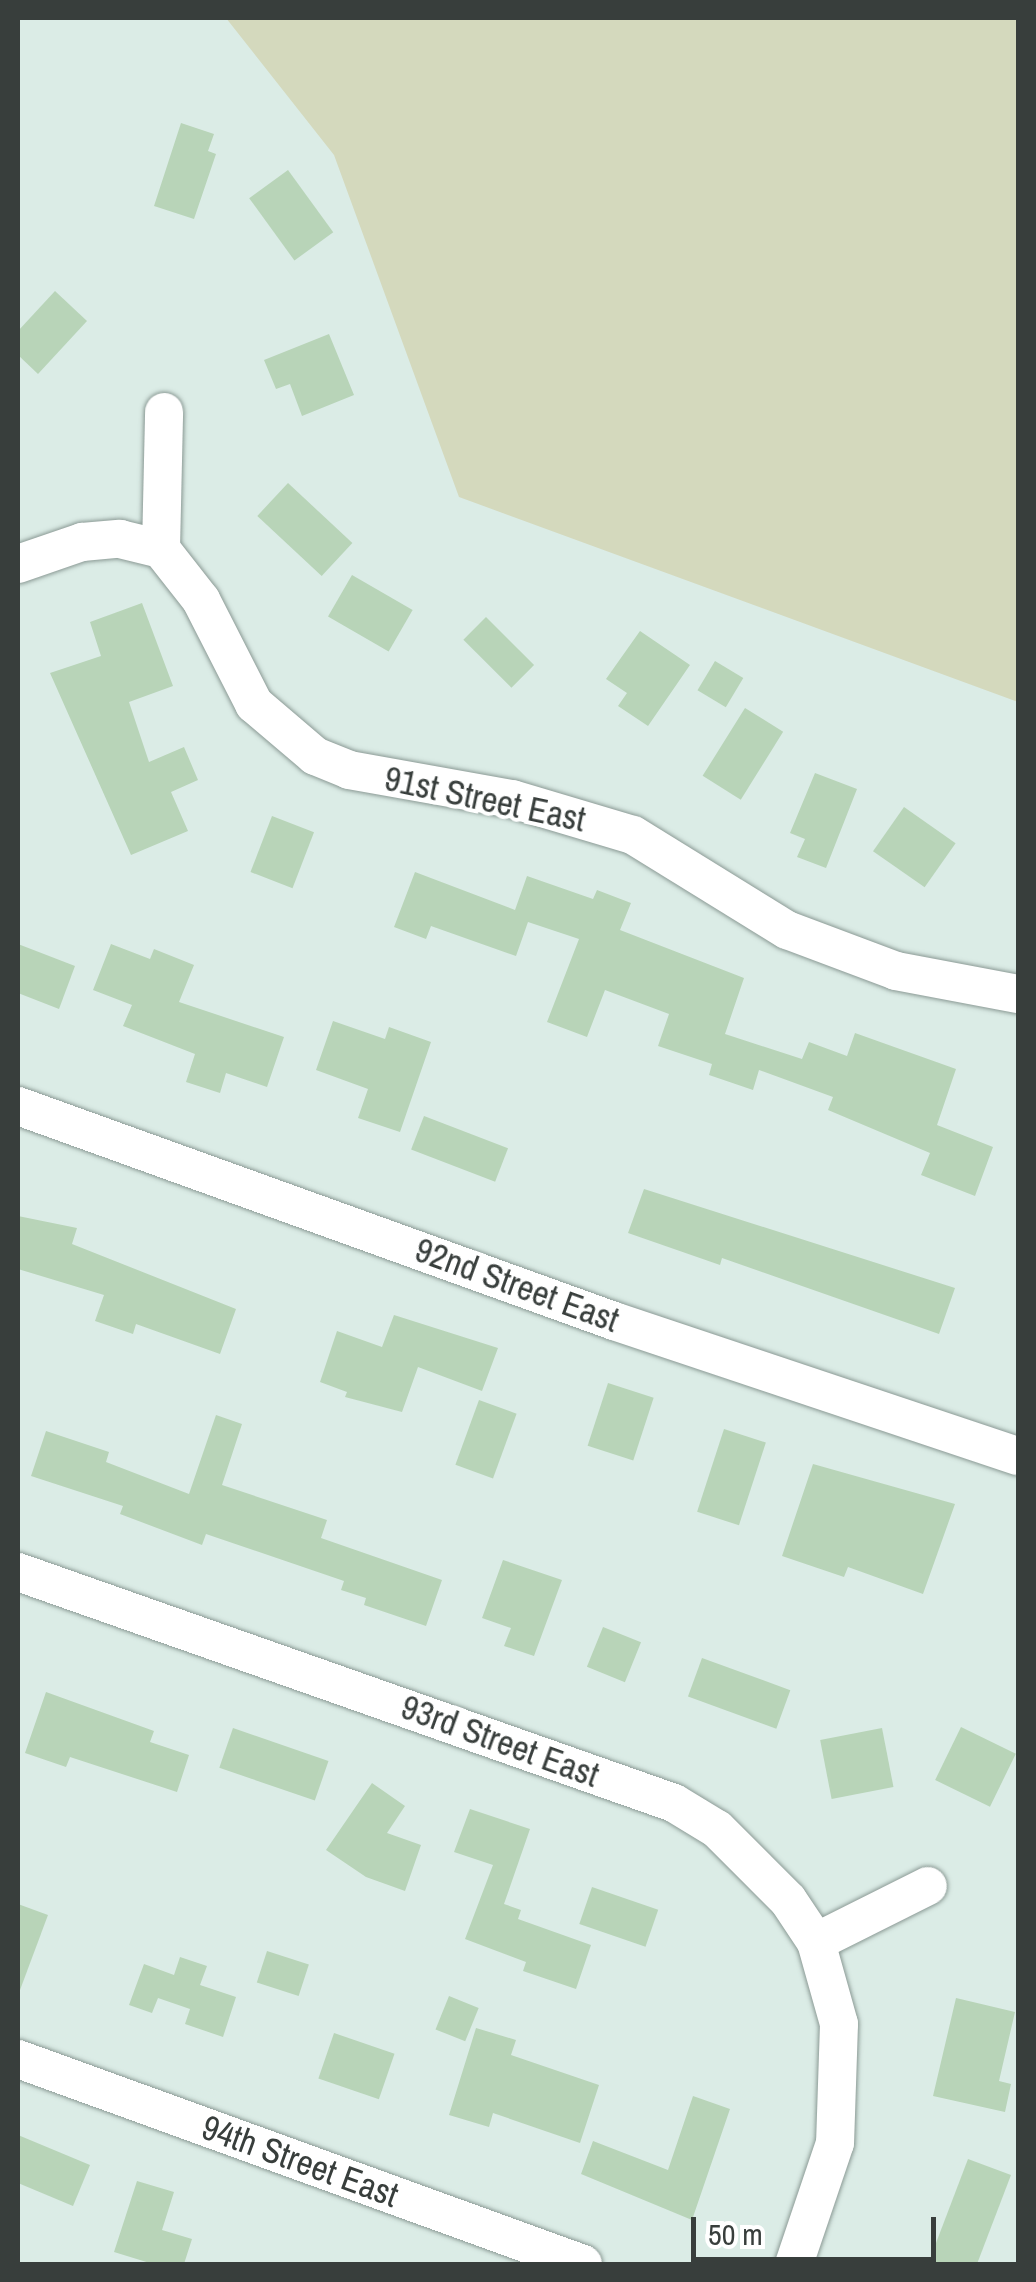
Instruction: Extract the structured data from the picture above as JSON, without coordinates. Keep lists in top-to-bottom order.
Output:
{
  "streets": {
    "street": [
      "91st Street East",
      "92nd Street East",
      "93rd Street East",
      "94th Street East"
    ]
  },
  "scale_bar": "50 m"
}
